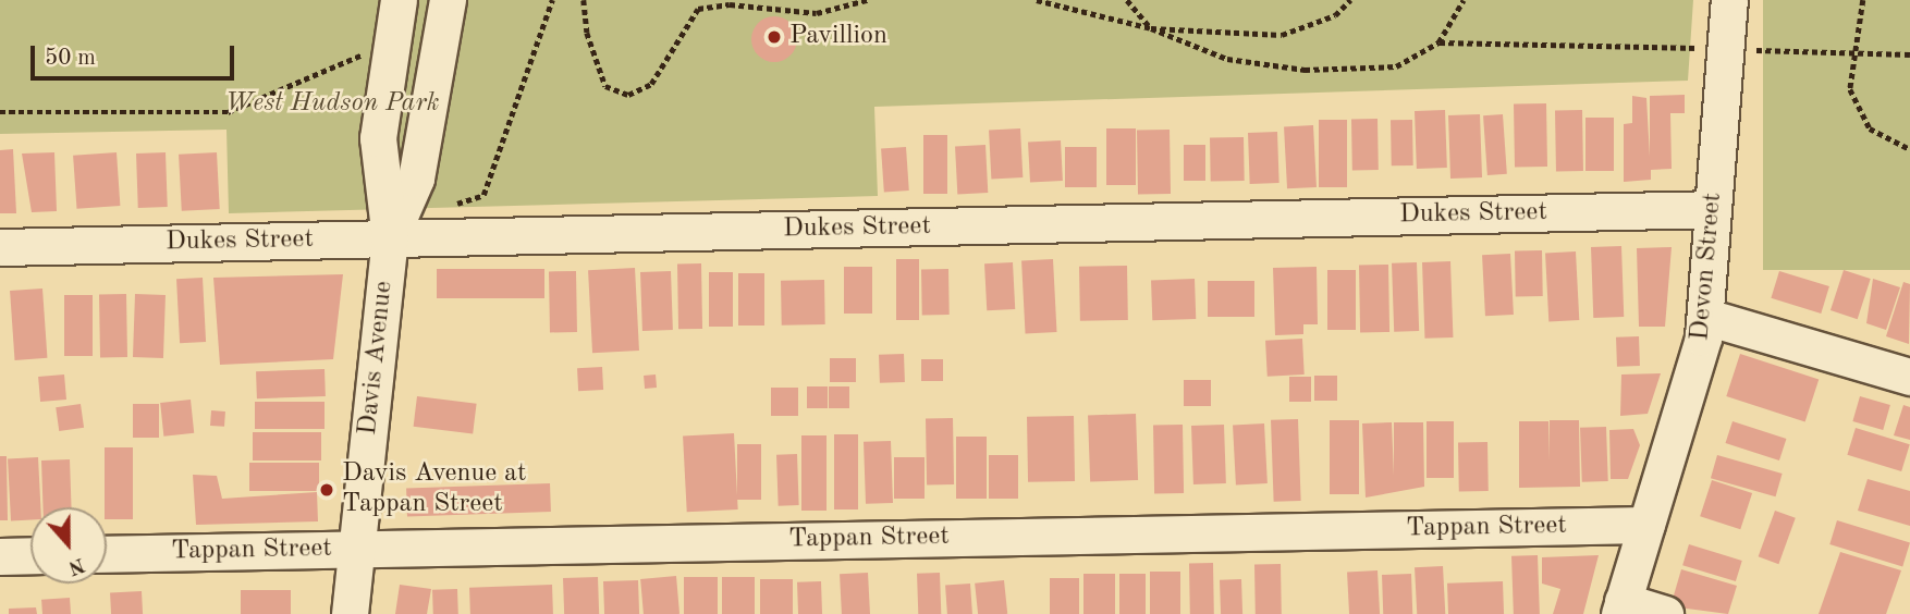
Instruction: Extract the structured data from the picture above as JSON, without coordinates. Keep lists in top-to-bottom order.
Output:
{
  "streets": {
    "street": [
      "Dukes Street",
      "Devon Street",
      "Davis Avenue",
      "Tappan Street"
    ]
  },
  "crossings": [
    ["Dukes Street", "Devon Street"],
    ["Dukes Street", "Davis Avenue"],
    ["Devon Street", "Tappan Street"],
    ["Davis Avenue", "Tappan Street"]
  ],
  "parks": ["West Hudson Park"],
  "places": ["Pavillion", "Davis Avenue at Tappan Street"],
  "scale_bar": "50 m",
  "north": "bottom"
}
